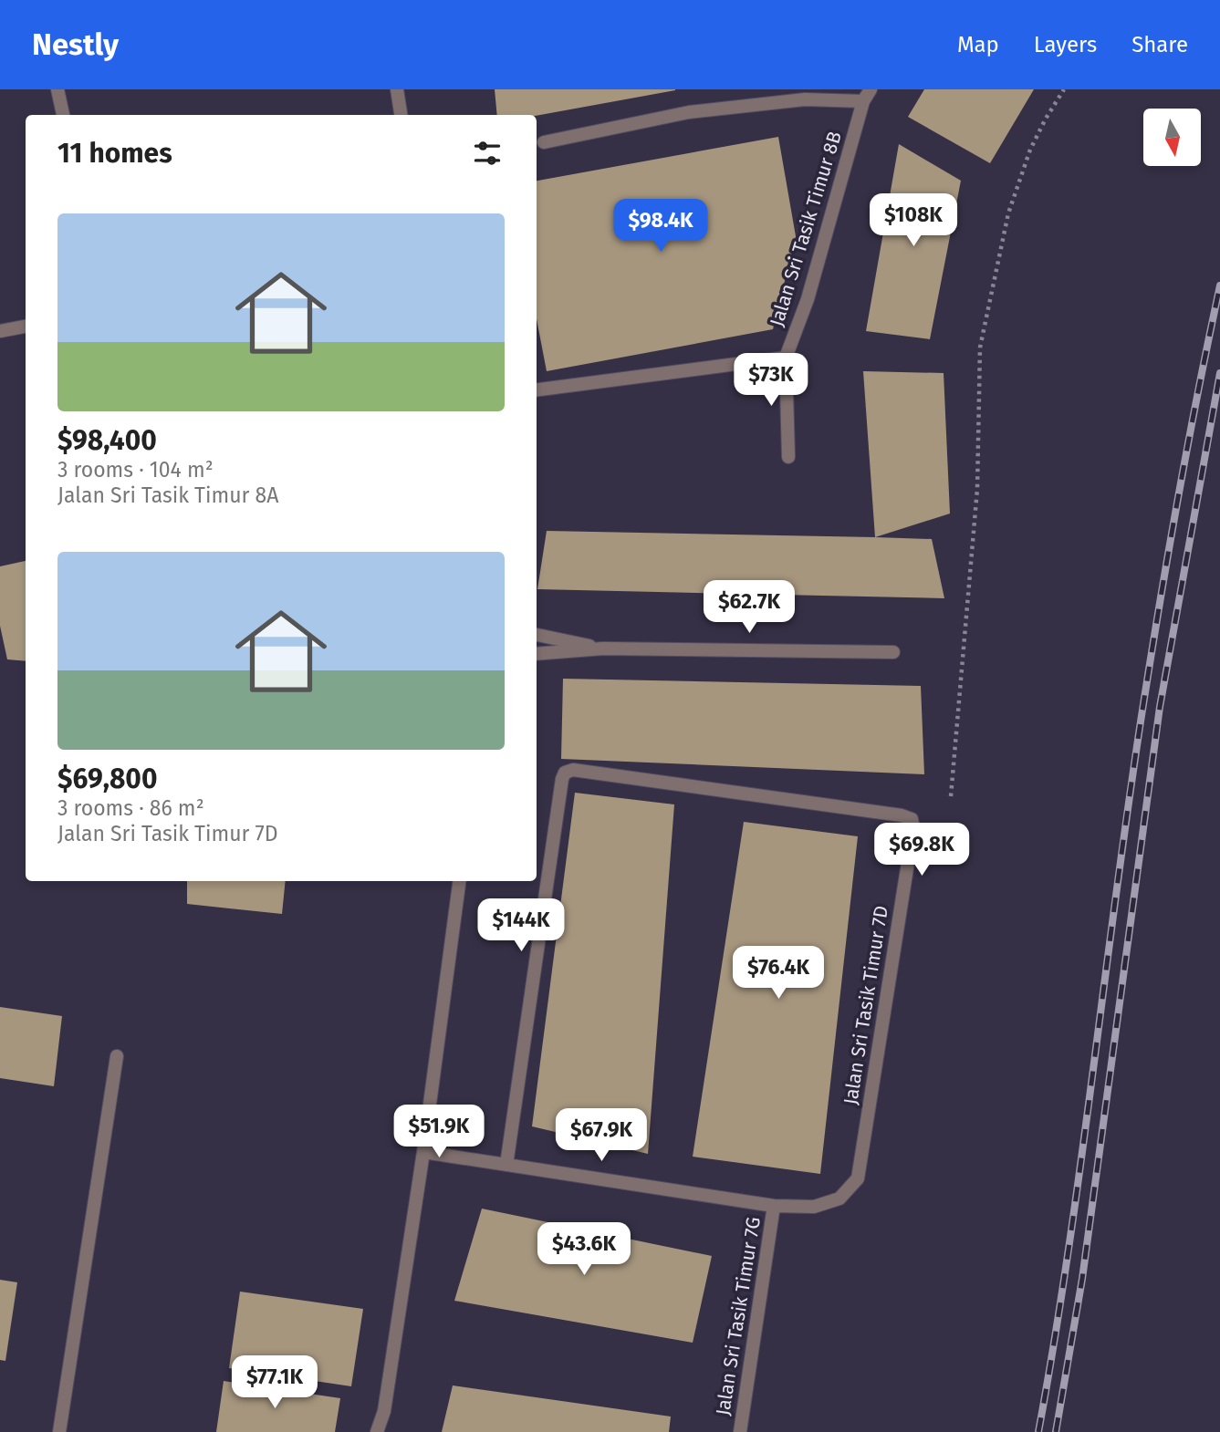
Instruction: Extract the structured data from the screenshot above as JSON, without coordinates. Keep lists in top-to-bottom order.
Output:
{
  "streets": {
    "street": ["Jalan Sri Tasik Timur 8B", "Jalan Sri Tasik Timur 7D", "Jalan Sri Tasik Timur 7G"]
  },
  "crossings": [
    ["Jalan Sri Tasik Timur 7D", "Jalan Sri Tasik Timur 7G"]
  ],
  "north": "bottom",
  "page": {
    "header": "Nestly",
    "nav": ["Map", "Layers", "Share"],
    "heading": "11 homes",
    "list": [
      {
        "name": "$98,400",
        "note": "3 rooms · 104 m² · Jalan Sri Tasik Timur 8A"
      },
      {
        "name": "$69,800",
        "note": "3 rooms · 86 m² · Jalan Sri Tasik Timur 7D"
      }
    ],
    "price": [
      "$108K",
      "$98.4K",
      "$73K",
      "$62.7K",
      "$69.8K",
      "$144K",
      "$76.4K",
      "$51.9K",
      "$67.9K",
      "$43.6K",
      "$77.1K"
    ]
  }
}
